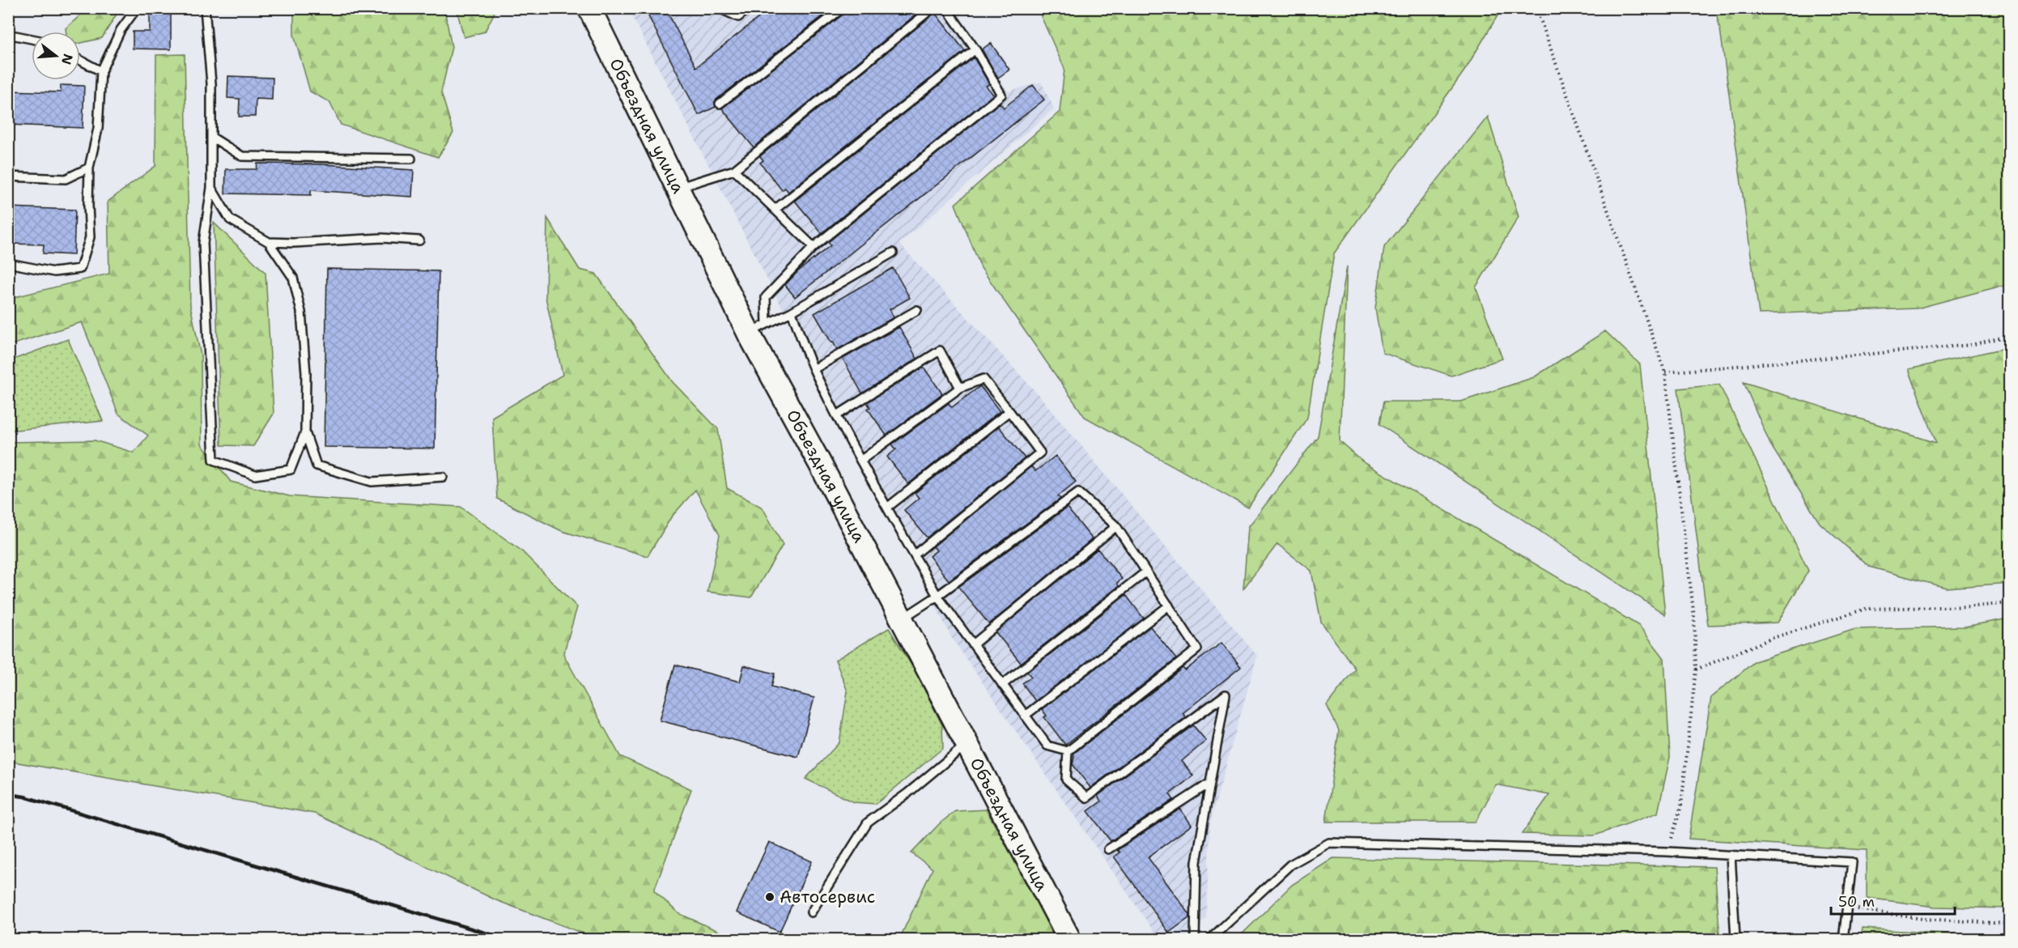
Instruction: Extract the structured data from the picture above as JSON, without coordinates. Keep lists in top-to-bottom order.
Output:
{
  "streets": {
    "main road": ["Объездная улица"]
  },
  "places": ["Автосервис"],
  "scale_bar": "50 m",
  "north": "right"
}
